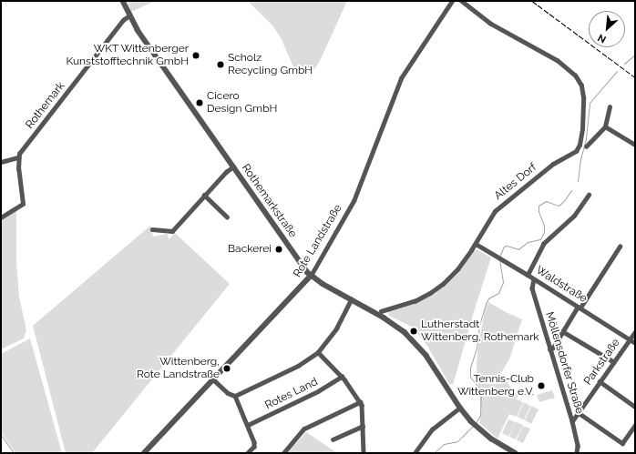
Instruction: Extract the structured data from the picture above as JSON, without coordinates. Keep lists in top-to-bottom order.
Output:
{
  "streets": {
    "street": [
      "Rothemark",
      "Altes Dorf",
      "Rothemarkstraße",
      "Rote Landstraße",
      "Waldstraße",
      "Parkstraße",
      "Möllensdorfer Straße",
      "Rotes Land"
    ]
  },
  "crossings": [
    ["Rothemark", "Rothemarkstraße"],
    ["Altes Dorf", "Waldstraße"],
    ["Rothemarkstraße", "Rote Landstraße"],
    ["Waldstraße", "Parkstraße"],
    ["Waldstraße", "Möllensdorfer Straße"],
    ["Parkstraße", "Möllensdorfer Straße"]
  ],
  "places": [
    "WKT Wittenberger Kunststofftechnik GmbH",
    "Scholz Recycling GmbH",
    "Cicero Design GmbH",
    "Backerei",
    "Lutherstadt Wittenberg, Rothemark",
    "Wittenberg, Rote Landstraße",
    "Tennis-Club Wittenberg e.V."
  ],
  "north": "bottom left"
}
